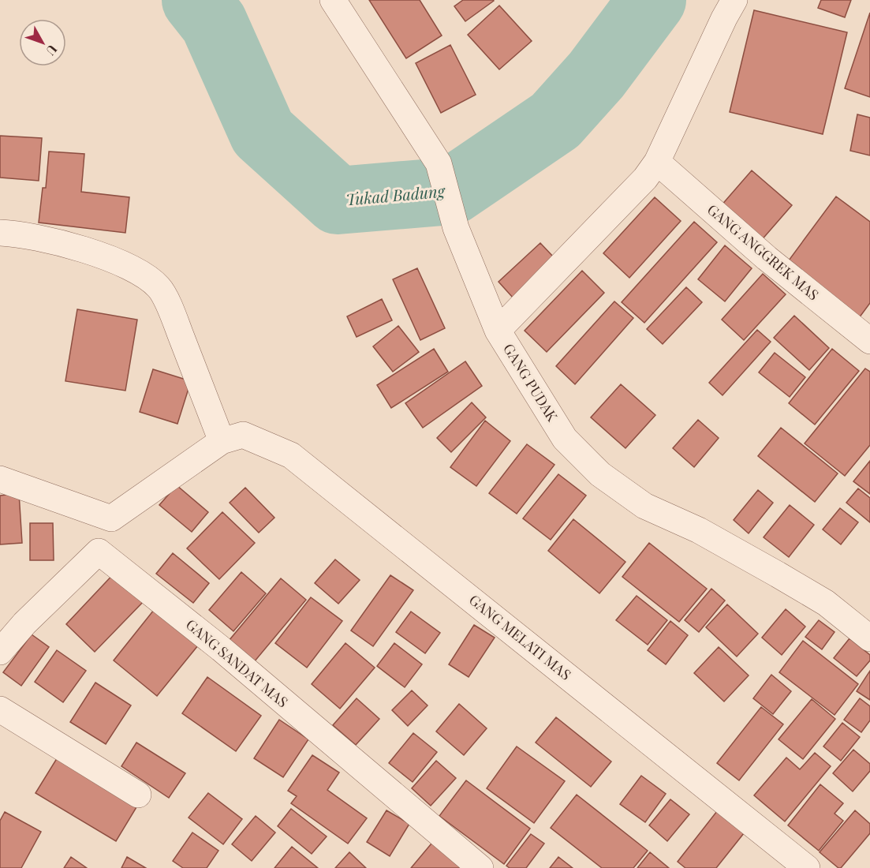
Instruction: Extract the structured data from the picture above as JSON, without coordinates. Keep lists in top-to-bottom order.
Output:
{
  "streets": {
    "street": [
      "GANG ANGGREK MAS",
      "GANG PUDAK",
      "GANG MELATI MAS",
      "GANG SANDAT MAS"
    ]
  },
  "water": ["Tukad Badung"],
  "north": "bottom right"
}
